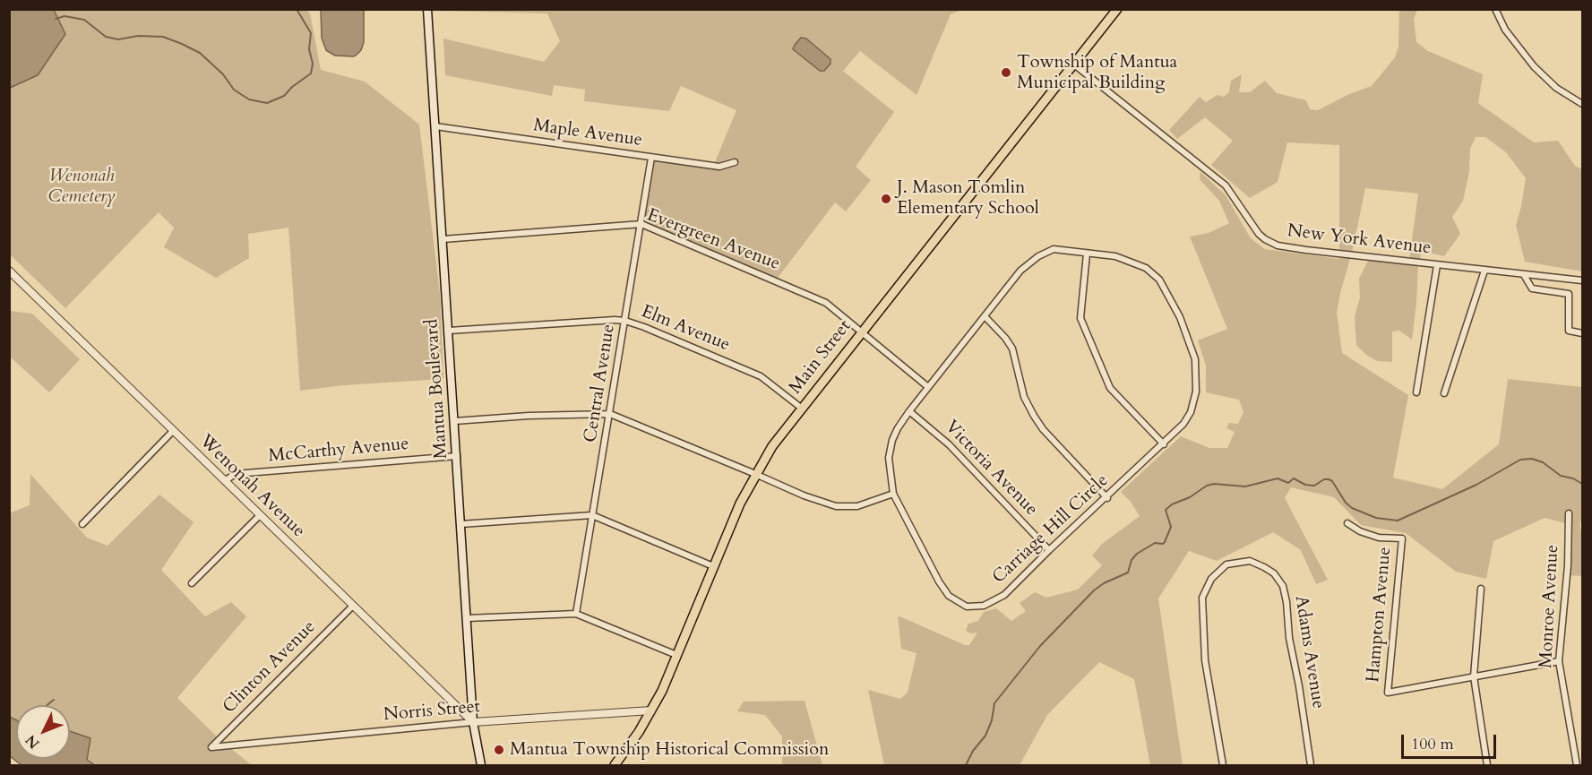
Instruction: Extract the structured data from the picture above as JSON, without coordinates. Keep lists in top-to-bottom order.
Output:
{
  "streets": {
    "main road": ["Main Street", "Mantua Boulevard"],
    "street": [
      "Maple Avenue",
      "Evergreen Avenue",
      "New York Avenue",
      "Elm Avenue",
      "Central Avenue",
      "McCarthy Avenue",
      "Victoria Avenue",
      "Wenonah Avenue",
      "Carriage Hill Circle",
      "Monroe Avenue",
      "Hampton Avenue",
      "Adams Avenue",
      "Clinton Avenue",
      "Norris Street"
    ]
  },
  "crossings": [
    ["Maple Avenue", "Central Avenue"],
    ["Maple Avenue", "Mantua Boulevard"],
    ["Evergreen Avenue", "Main Street"],
    ["Evergreen Avenue", "Central Avenue"],
    ["Evergreen Avenue", "Mantua Boulevard"],
    ["Evergreen Avenue", "Carriage Hill Circle"],
    ["New York Avenue", "Main Street"],
    ["Elm Avenue", "Main Street"],
    ["Elm Avenue", "Central Avenue"],
    ["Elm Avenue", "Mantua Boulevard"],
    ["Main Street", "Norris Street"],
    ["Mantua Boulevard", "McCarthy Avenue"],
    ["Mantua Boulevard", "Wenonah Avenue"],
    ["Mantua Boulevard", "Norris Street"],
    ["McCarthy Avenue", "Wenonah Avenue"],
    ["Victoria Avenue", "Carriage Hill Circle"],
    ["Wenonah Avenue", "Clinton Avenue"],
    ["Wenonah Avenue", "Norris Street"],
    ["Clinton Avenue", "Norris Street"]
  ],
  "parks": ["Wenonah Cemetery"],
  "places": ["Township of Mantua Municipal Building", "J. Mason Tomlin Elementary School", "Mantua Township Historical Commission"],
  "scale_bar": "100 m",
  "north": "bottom left"
}
